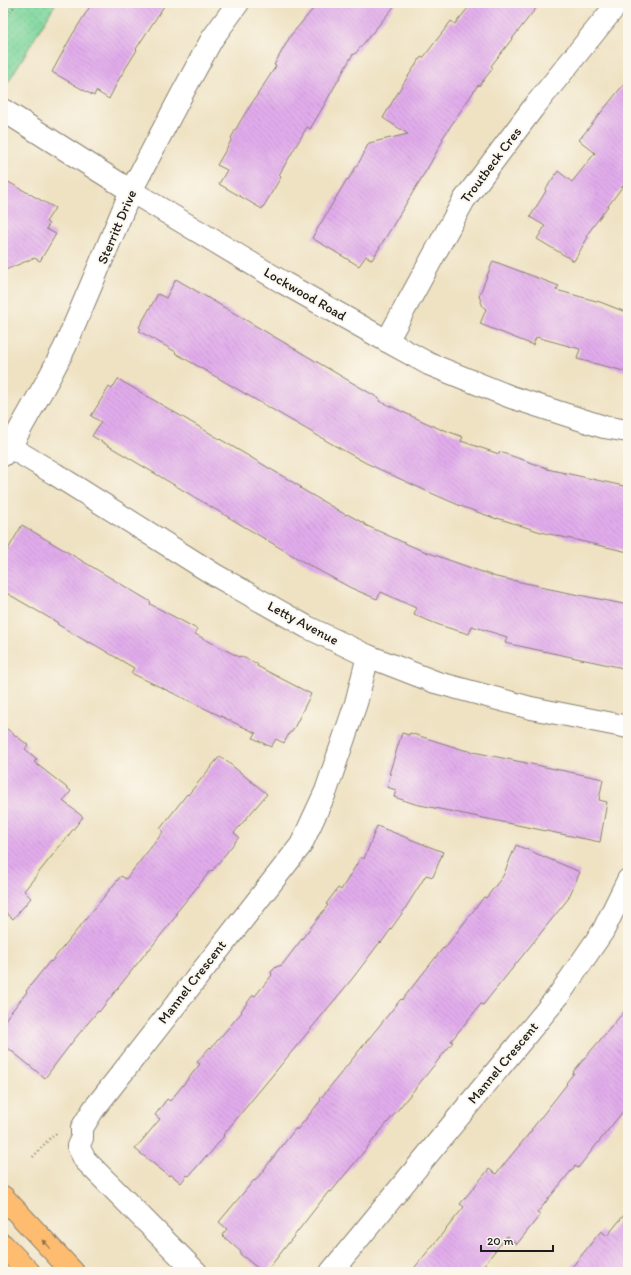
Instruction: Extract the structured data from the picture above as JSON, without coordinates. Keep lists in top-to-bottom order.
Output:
{
  "streets": {
    "street": [
      "Troutbeck Cres",
      "Sterritt Drive",
      "Lockwood Road",
      "Letty Avenue",
      "Mannel Crescent"
    ]
  },
  "crossings": [
    ["Troutbeck Cres", "Lockwood Road"],
    ["Sterritt Drive", "Lockwood Road"],
    ["Sterritt Drive", "Letty Avenue"],
    ["Letty Avenue", "Mannel Crescent"]
  ],
  "scale_bar": "20 m"
}
